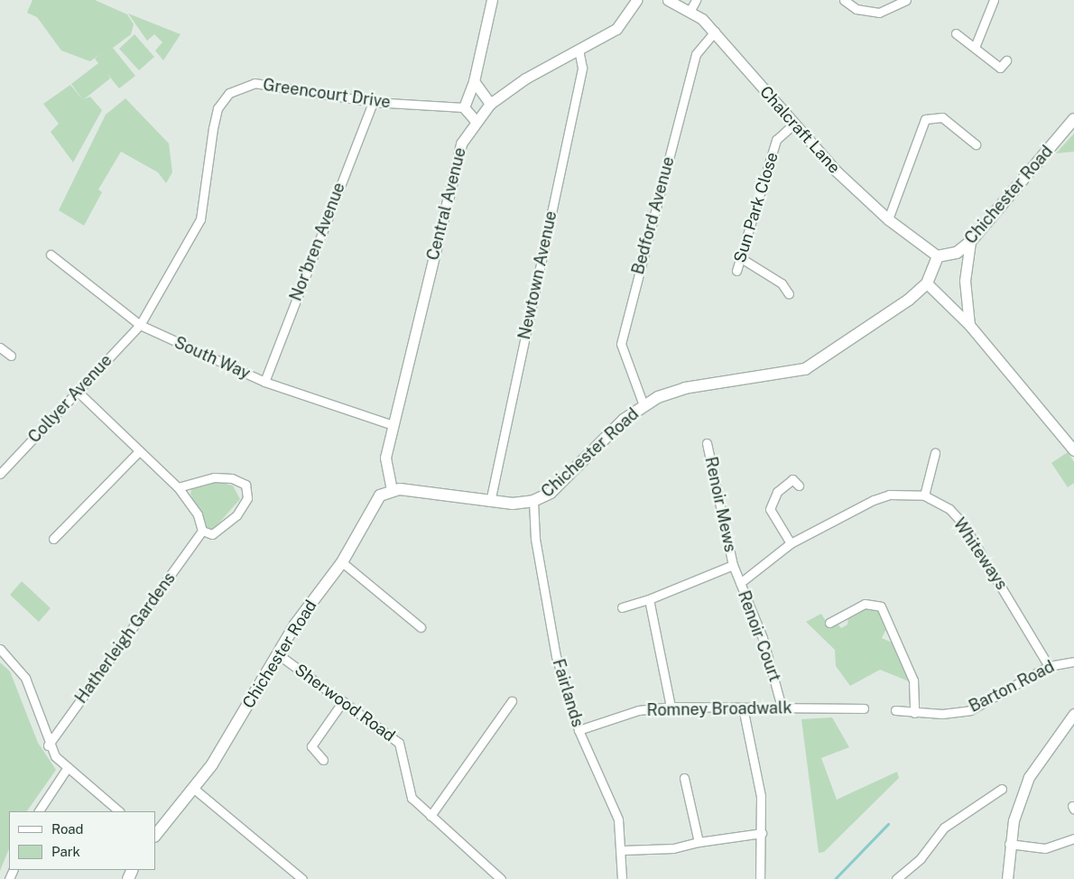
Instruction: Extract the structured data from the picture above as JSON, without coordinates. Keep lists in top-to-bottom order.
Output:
{
  "streets": {
    "main road": ["Chichester Road"],
    "street": [
      "Greencourt Drive",
      "Chalcraft Lane",
      "Central Avenue",
      "Sun Park Close",
      "Bedford Avenue",
      "Nor'bren Avenue",
      "Newtown Avenue",
      "South Way",
      "Collyer Avenue",
      "Renoir Mews",
      "Whiteways",
      "Renoir Court",
      "Hatherleigh Gardens",
      "Barton Road",
      "Fairlands",
      "Sherwood Road",
      "Romney Broadwalk"
    ]
  },
  "crossings": [
    ["Greencourt Drive", "Nor'bren Avenue"],
    ["Greencourt Drive", "South Way"],
    ["Greencourt Drive", "Collyer Avenue"],
    ["Chalcraft Lane", "Chichester Road"],
    ["Chalcraft Lane", "Sun Park Close"],
    ["Chalcraft Lane", "Bedford Avenue"],
    ["Chichester Road", "Central Avenue"],
    ["Chichester Road", "Bedford Avenue"],
    ["Chichester Road", "Newtown Avenue"],
    ["Chichester Road", "Fairlands"],
    ["Chichester Road", "Sherwood Road"],
    ["Central Avenue", "Newtown Avenue"],
    ["Central Avenue", "South Way"],
    ["Nor'bren Avenue", "South Way"],
    ["South Way", "Collyer Avenue"],
    ["Renoir Mews", "Renoir Court"],
    ["Whiteways", "Renoir Court"],
    ["Whiteways", "Barton Road"],
    ["Renoir Court", "Romney Broadwalk"],
    ["Fairlands", "Romney Broadwalk"]
  ],
  "legend": ["Road", "Park"]
}
